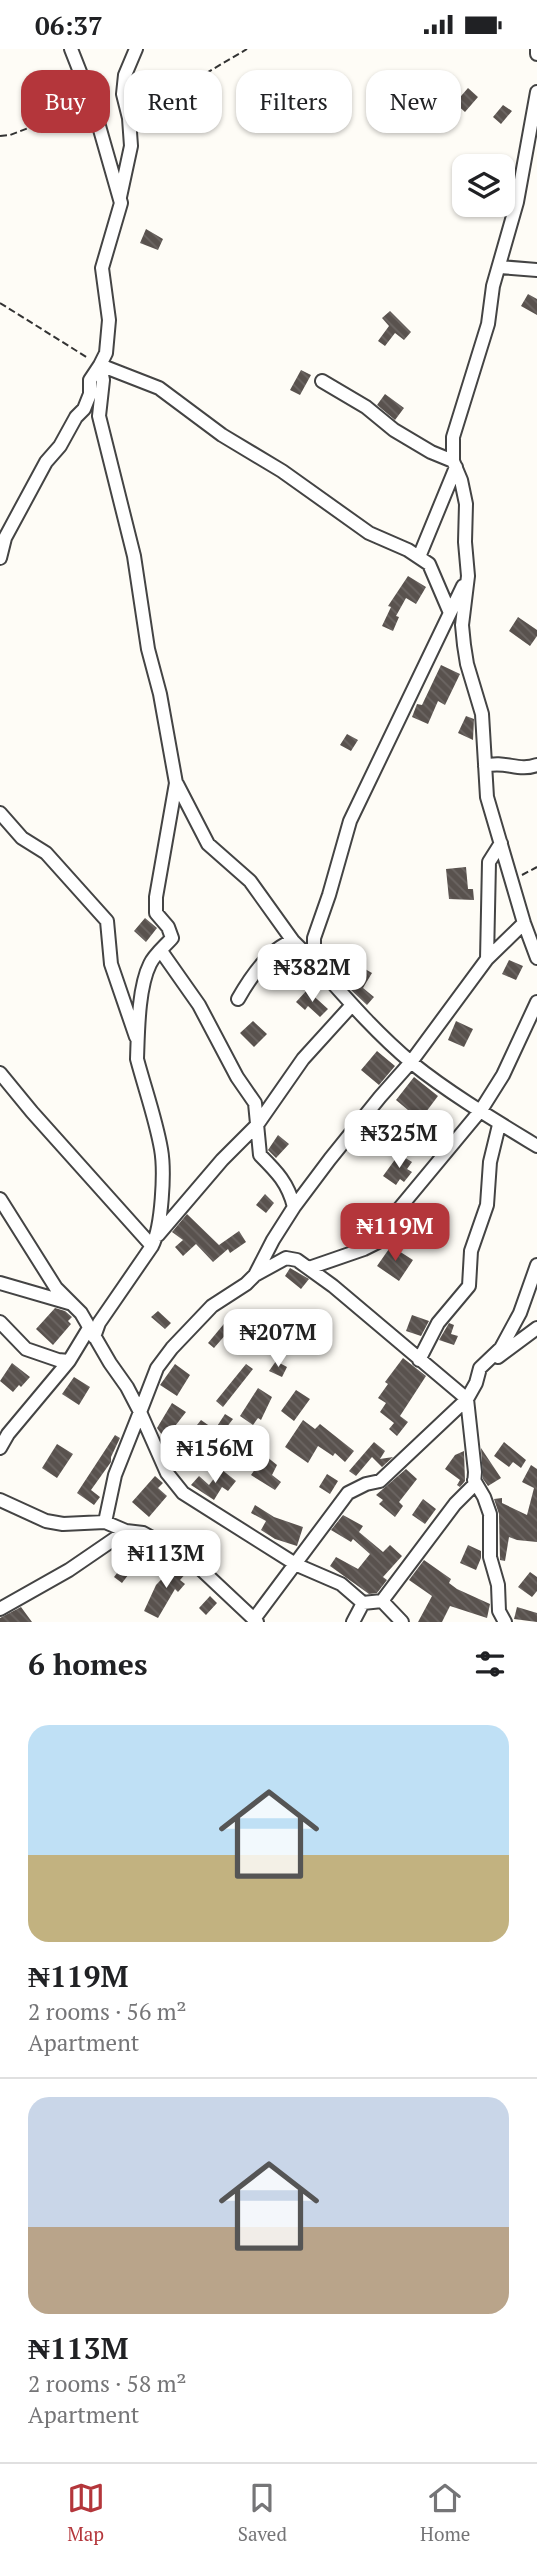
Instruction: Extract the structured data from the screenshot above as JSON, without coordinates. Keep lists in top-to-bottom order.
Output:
{
  "page": {
    "status": "06:37",
    "chip": [
      "Buy",
      "Rent",
      "Filters",
      "New"
    ],
    "price": [
      "₦382M",
      "₦325M",
      "₦119M",
      "₦207M",
      "₦156M",
      "₦113M"
    ],
    "heading": "6 homes",
    "list": [
      {
        "name": "₦119M",
        "note": "2 rooms · 56 m² · Apartment"
      },
      {
        "name": "₦113M",
        "note": "2 rooms · 58 m² · Apartment"
      }
    ],
    "tabs": ["Map", "Saved", "Home"]
  }
}
